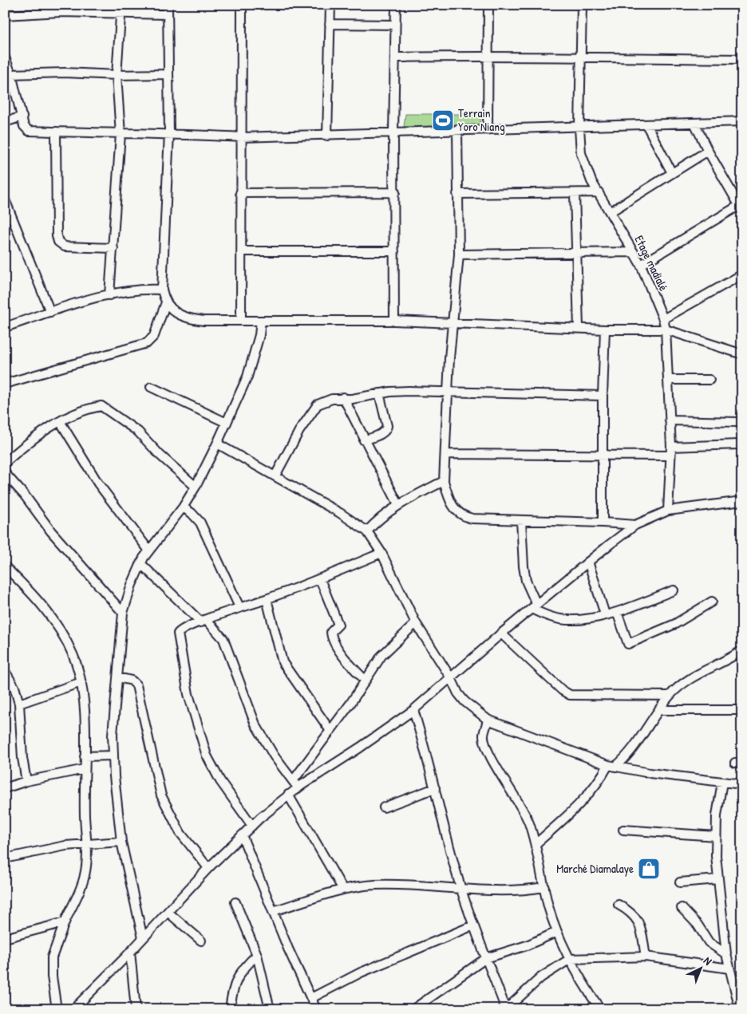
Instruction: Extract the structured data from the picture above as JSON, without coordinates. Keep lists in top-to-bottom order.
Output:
{
  "streets": {
    "street": ["Etage madialé"]
  },
  "places": {
    "sports": ["Terrain Yoro Niang"],
    "shop": ["Marché Diamalaye"]
  },
  "north": "top right"
}
